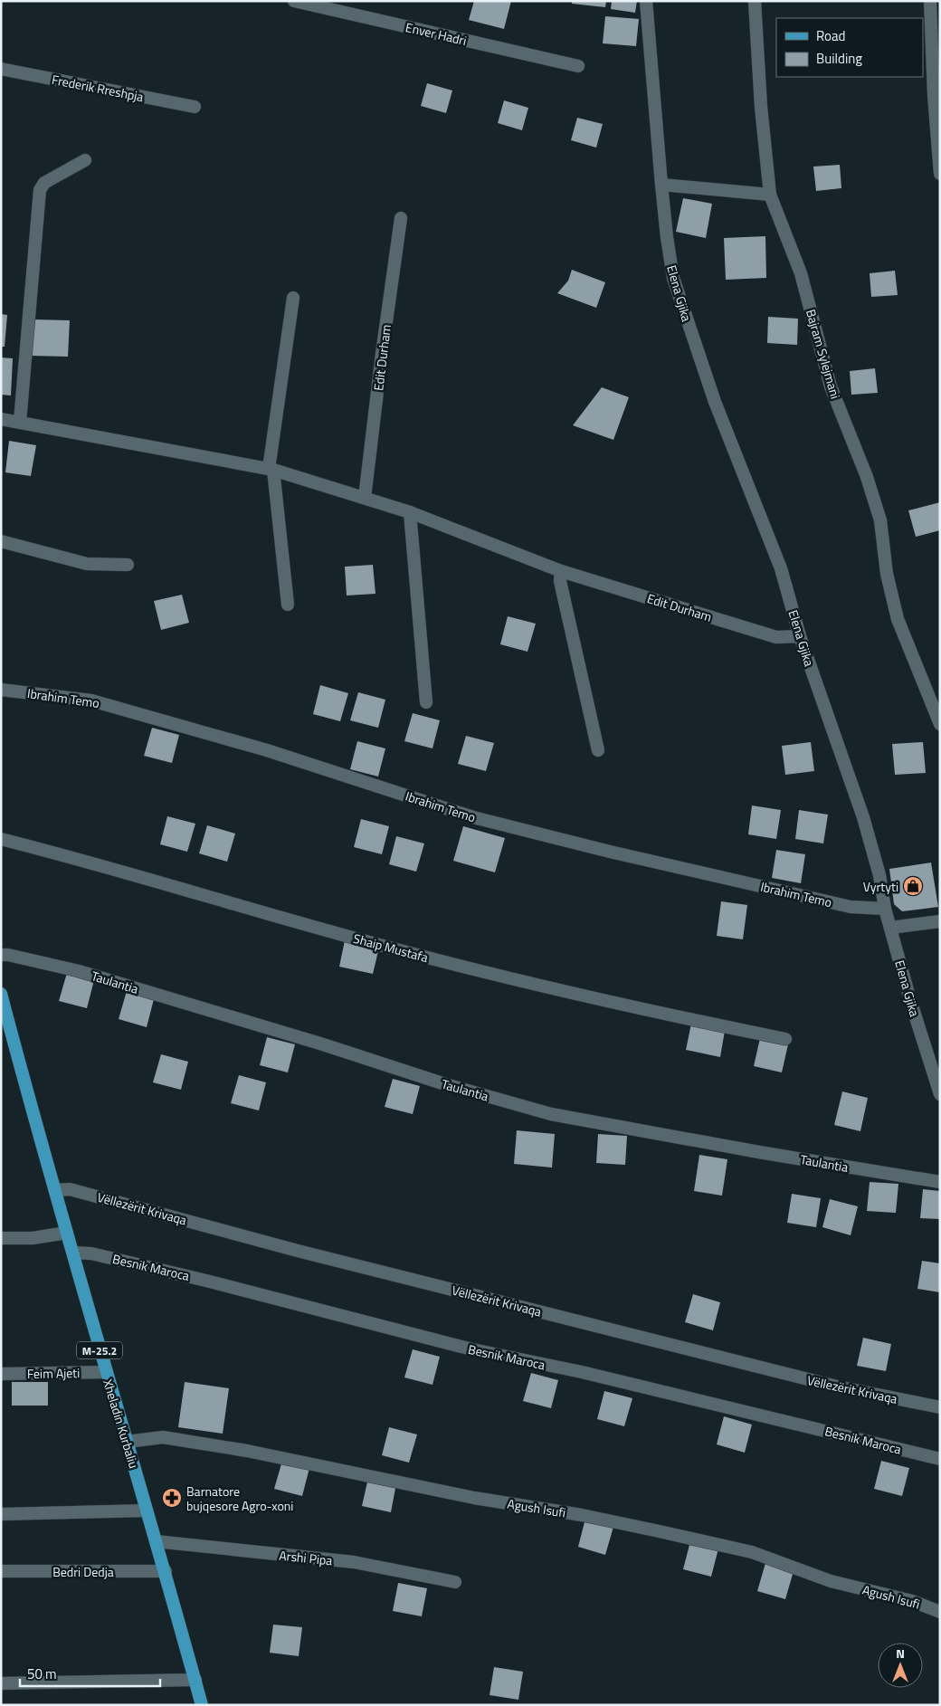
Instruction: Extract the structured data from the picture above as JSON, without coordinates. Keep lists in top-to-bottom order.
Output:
{
  "streets": {
    "main road": ["M-25.2", "Xheladin Kurbaliu"],
    "street": [
      "Enver Hadri",
      "Frederik Rreshpja",
      "Elena Gjika",
      "Bajram Sylejmani",
      "Edit Durham",
      "Ibrahim Temo",
      "Shaip Mustafa",
      "Taulantia",
      "Vëllezërit Krivaqa",
      "Besnik Maroca",
      "Feim Ajeti",
      "Agush Isufi",
      "Arshi Pipa",
      "Bedri Dedja"
    ]
  },
  "crossings": [
    ["Elena Gjika", "Edit Durham"],
    ["Elena Gjika", "Ibrahim Temo"],
    ["Vëllezërit Krivaqa", "Xheladin Kurbaliu"],
    ["Besnik Maroca", "Xheladin Kurbaliu"],
    ["Feim Ajeti", "Xheladin Kurbaliu"],
    ["Xheladin Kurbaliu", "Agush Isufi"],
    ["Xheladin Kurbaliu", "Arshi Pipa"],
    ["Xheladin Kurbaliu", "Bedri Dedja"]
  ],
  "places": {
    "shop": ["Vyrtyti"],
    "pharmacy": ["Barnatore bujqesore Agro-xoni"]
  },
  "legend": ["Road", "Building"],
  "scale_bar": "50 m",
  "north": "top"
}
